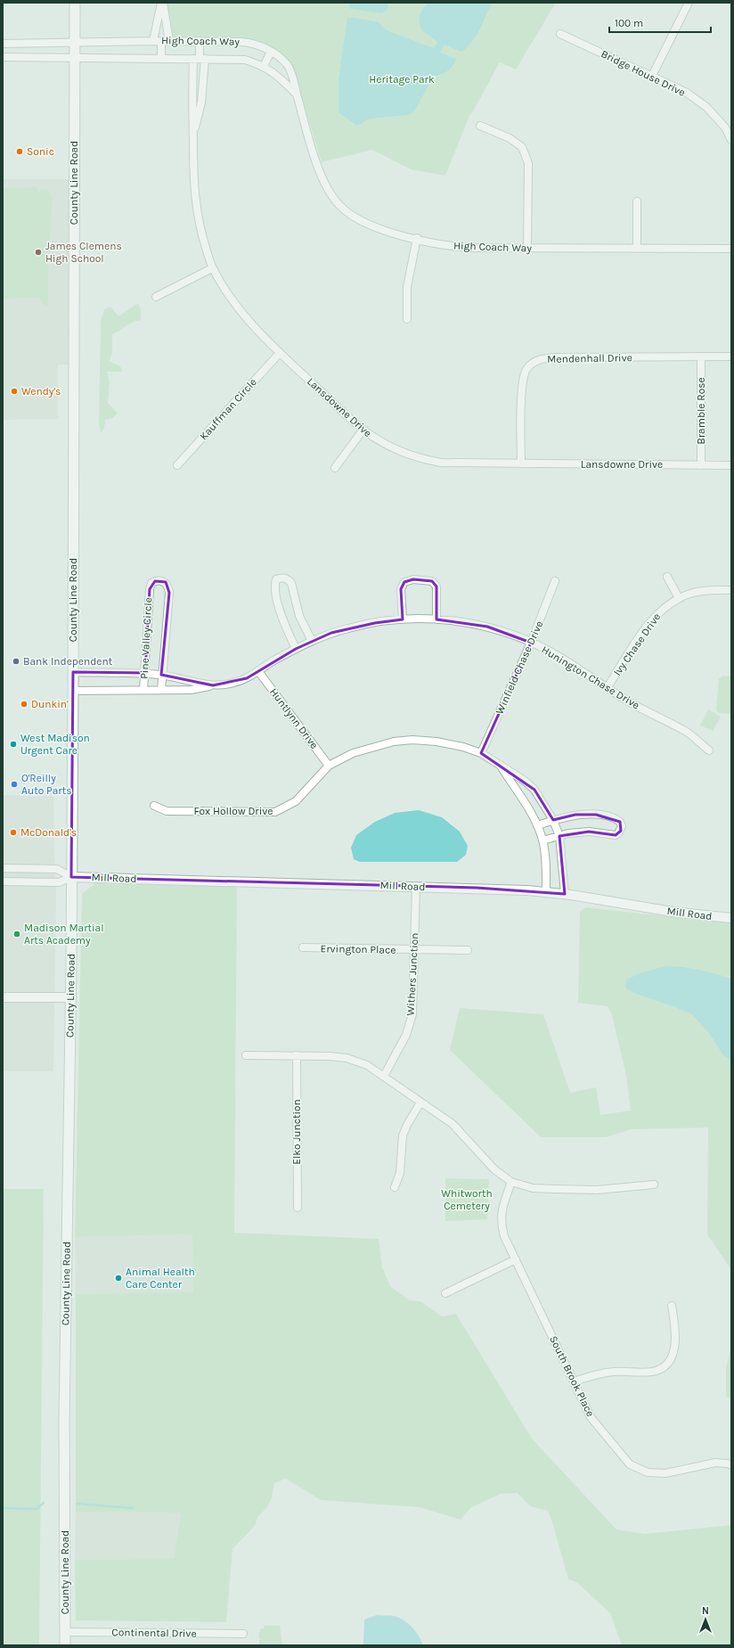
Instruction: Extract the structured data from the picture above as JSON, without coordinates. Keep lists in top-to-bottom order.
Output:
{
  "streets": {
    "main road": ["County Line Road"],
    "street": [
      "High Coach Way",
      "Bridge House Drive",
      "Mendenhall Drive",
      "Lansdowne Drive",
      "Kauffman Circle",
      "Bramble Rose",
      "Pine Valley Circle",
      "Ivy Chase Drive",
      "Winfield Chase Drive",
      "Hunington Chase Drive",
      "Huntlynn Drive",
      "Fox Hollow Drive",
      "Mill Road",
      "Ervington Place",
      "Withers Junction",
      "Elko Junction",
      "South Brook Place",
      "Continental Drive"
    ]
  },
  "crossings": [
    ["High Coach Way", "County Line Road"],
    ["High Coach Way", "Lansdowne Drive"],
    ["County Line Road", "Hunington Chase Drive"],
    ["County Line Road", "Mill Road"],
    ["County Line Road", "Continental Drive"],
    ["Mendenhall Drive", "Lansdowne Drive"],
    ["Mendenhall Drive", "Bramble Rose"],
    ["Lansdowne Drive", "Kauffman Circle"],
    ["Lansdowne Drive", "Bramble Rose"],
    ["Pine Valley Circle", "Hunington Chase Drive"],
    ["Ivy Chase Drive", "Hunington Chase Drive"],
    ["Winfield Chase Drive", "Hunington Chase Drive"],
    ["Winfield Chase Drive", "Fox Hollow Drive"],
    ["Hunington Chase Drive", "Huntlynn Drive"],
    ["Huntlynn Drive", "Fox Hollow Drive"],
    ["Fox Hollow Drive", "Mill Road"],
    ["Mill Road", "Withers Junction"],
    ["Ervington Place", "Withers Junction"]
  ],
  "parks": ["Heritage Park", "Whitworth Cemetery"],
  "places": [
    "Sonic",
    "James Clemens High School",
    "Wendy's",
    "Bank Independent",
    "Dunkin'",
    "West Madison Urgent Care",
    "O'Reilly Auto Parts",
    "McDonald's",
    "Madison Martial Arts Academy",
    "Animal Health Care Center"
  ],
  "scale_bar": "100 m",
  "north": "top"
}
